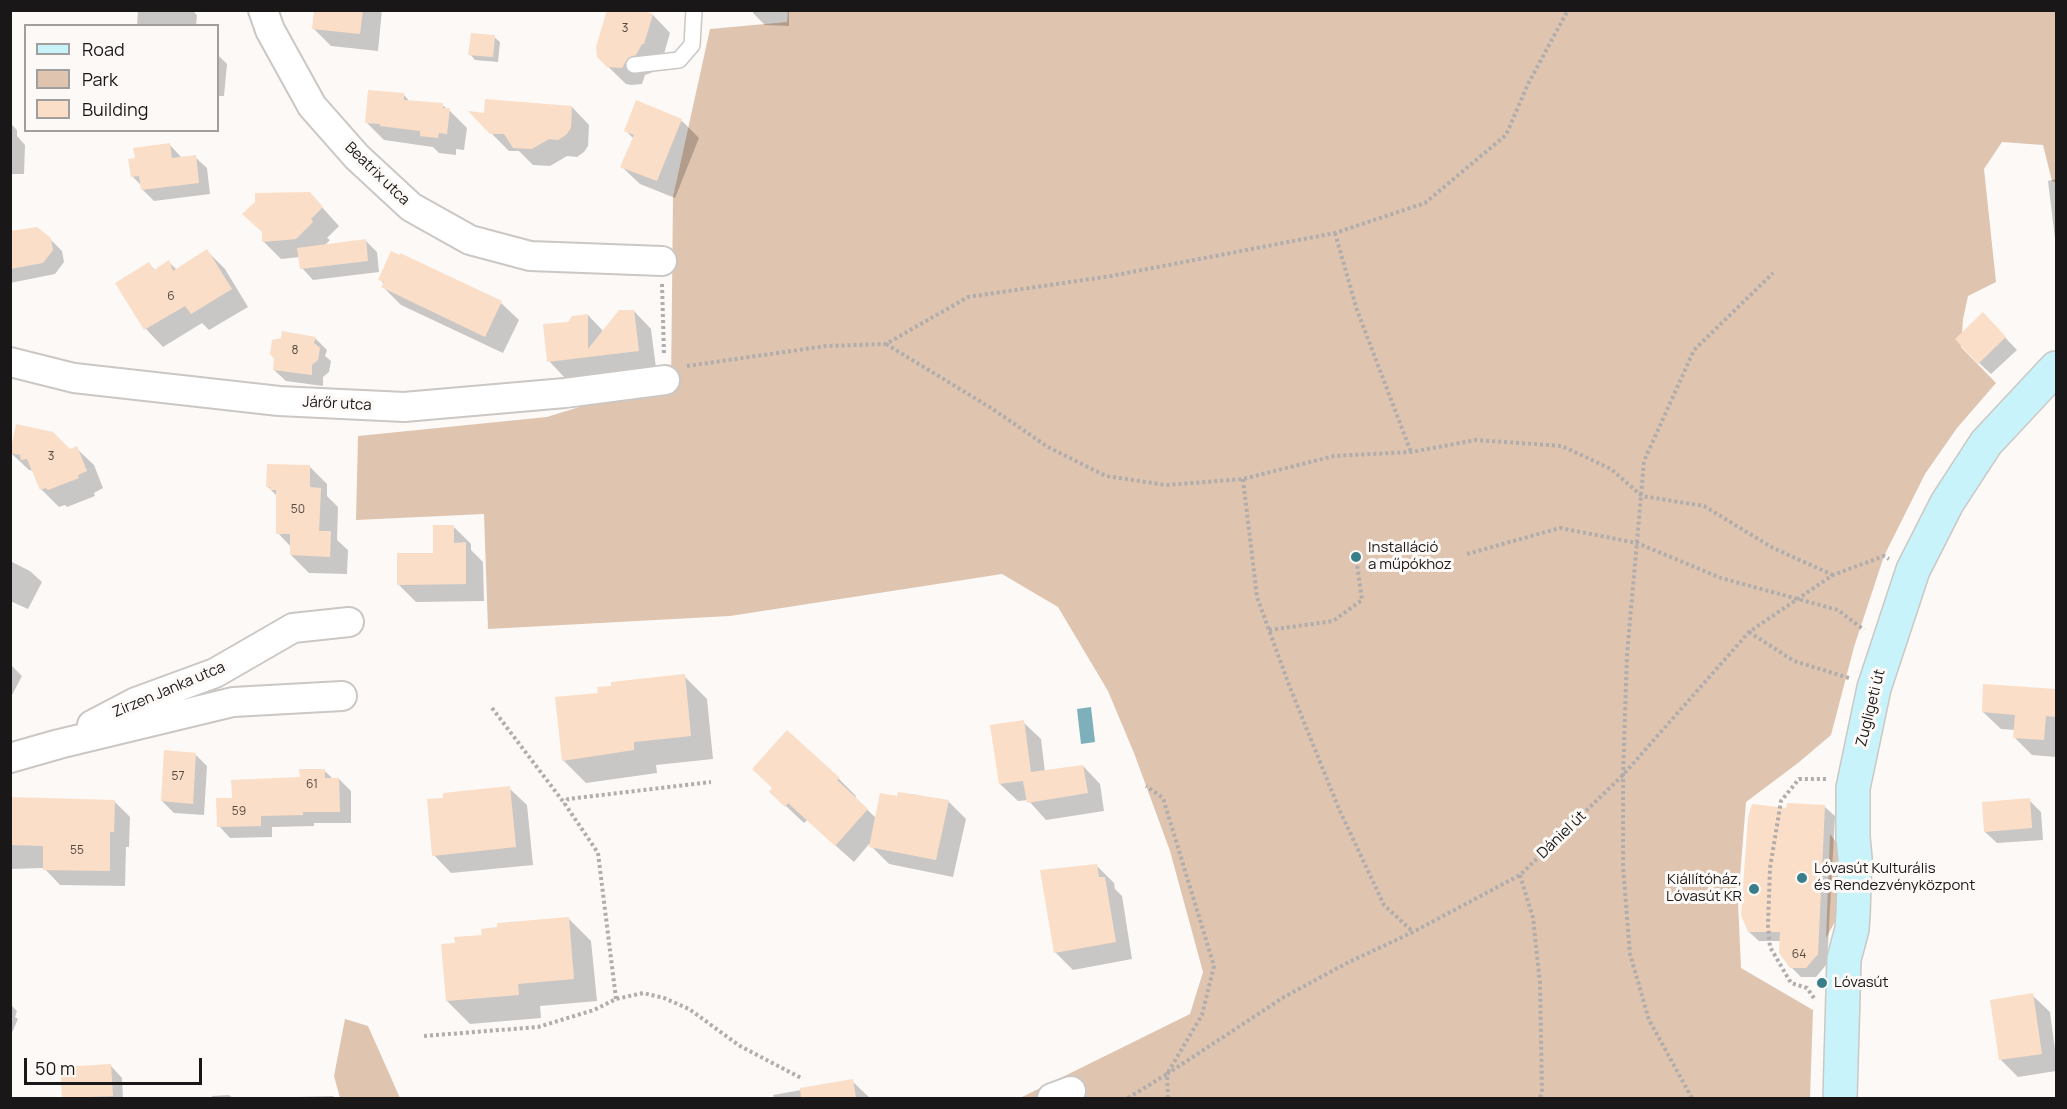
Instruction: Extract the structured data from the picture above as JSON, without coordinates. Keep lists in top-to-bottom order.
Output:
{
  "streets": {
    "street": [
      "Beatrix utca",
      "Járőr utca",
      "Zirzen Janka utca",
      "Zugligeti út"
    ],
    "path": ["Dániel út"]
  },
  "crossings": [
    ["Zugligeti út", "Dániel út"]
  ],
  "places": [
    "Installáció a műpókhoz",
    "Lóvasút Kulturális és Rendezvényközpont",
    "Kiállítóház, Lóvasút KR",
    "Lóvasút"
  ],
  "house_numbers": [
    "3",
    "6",
    "8",
    "3",
    "50",
    "57",
    "61",
    "59",
    "55",
    "64"
  ],
  "legend": ["Road", "Park", "Building"],
  "scale_bar": "50 m"
}
